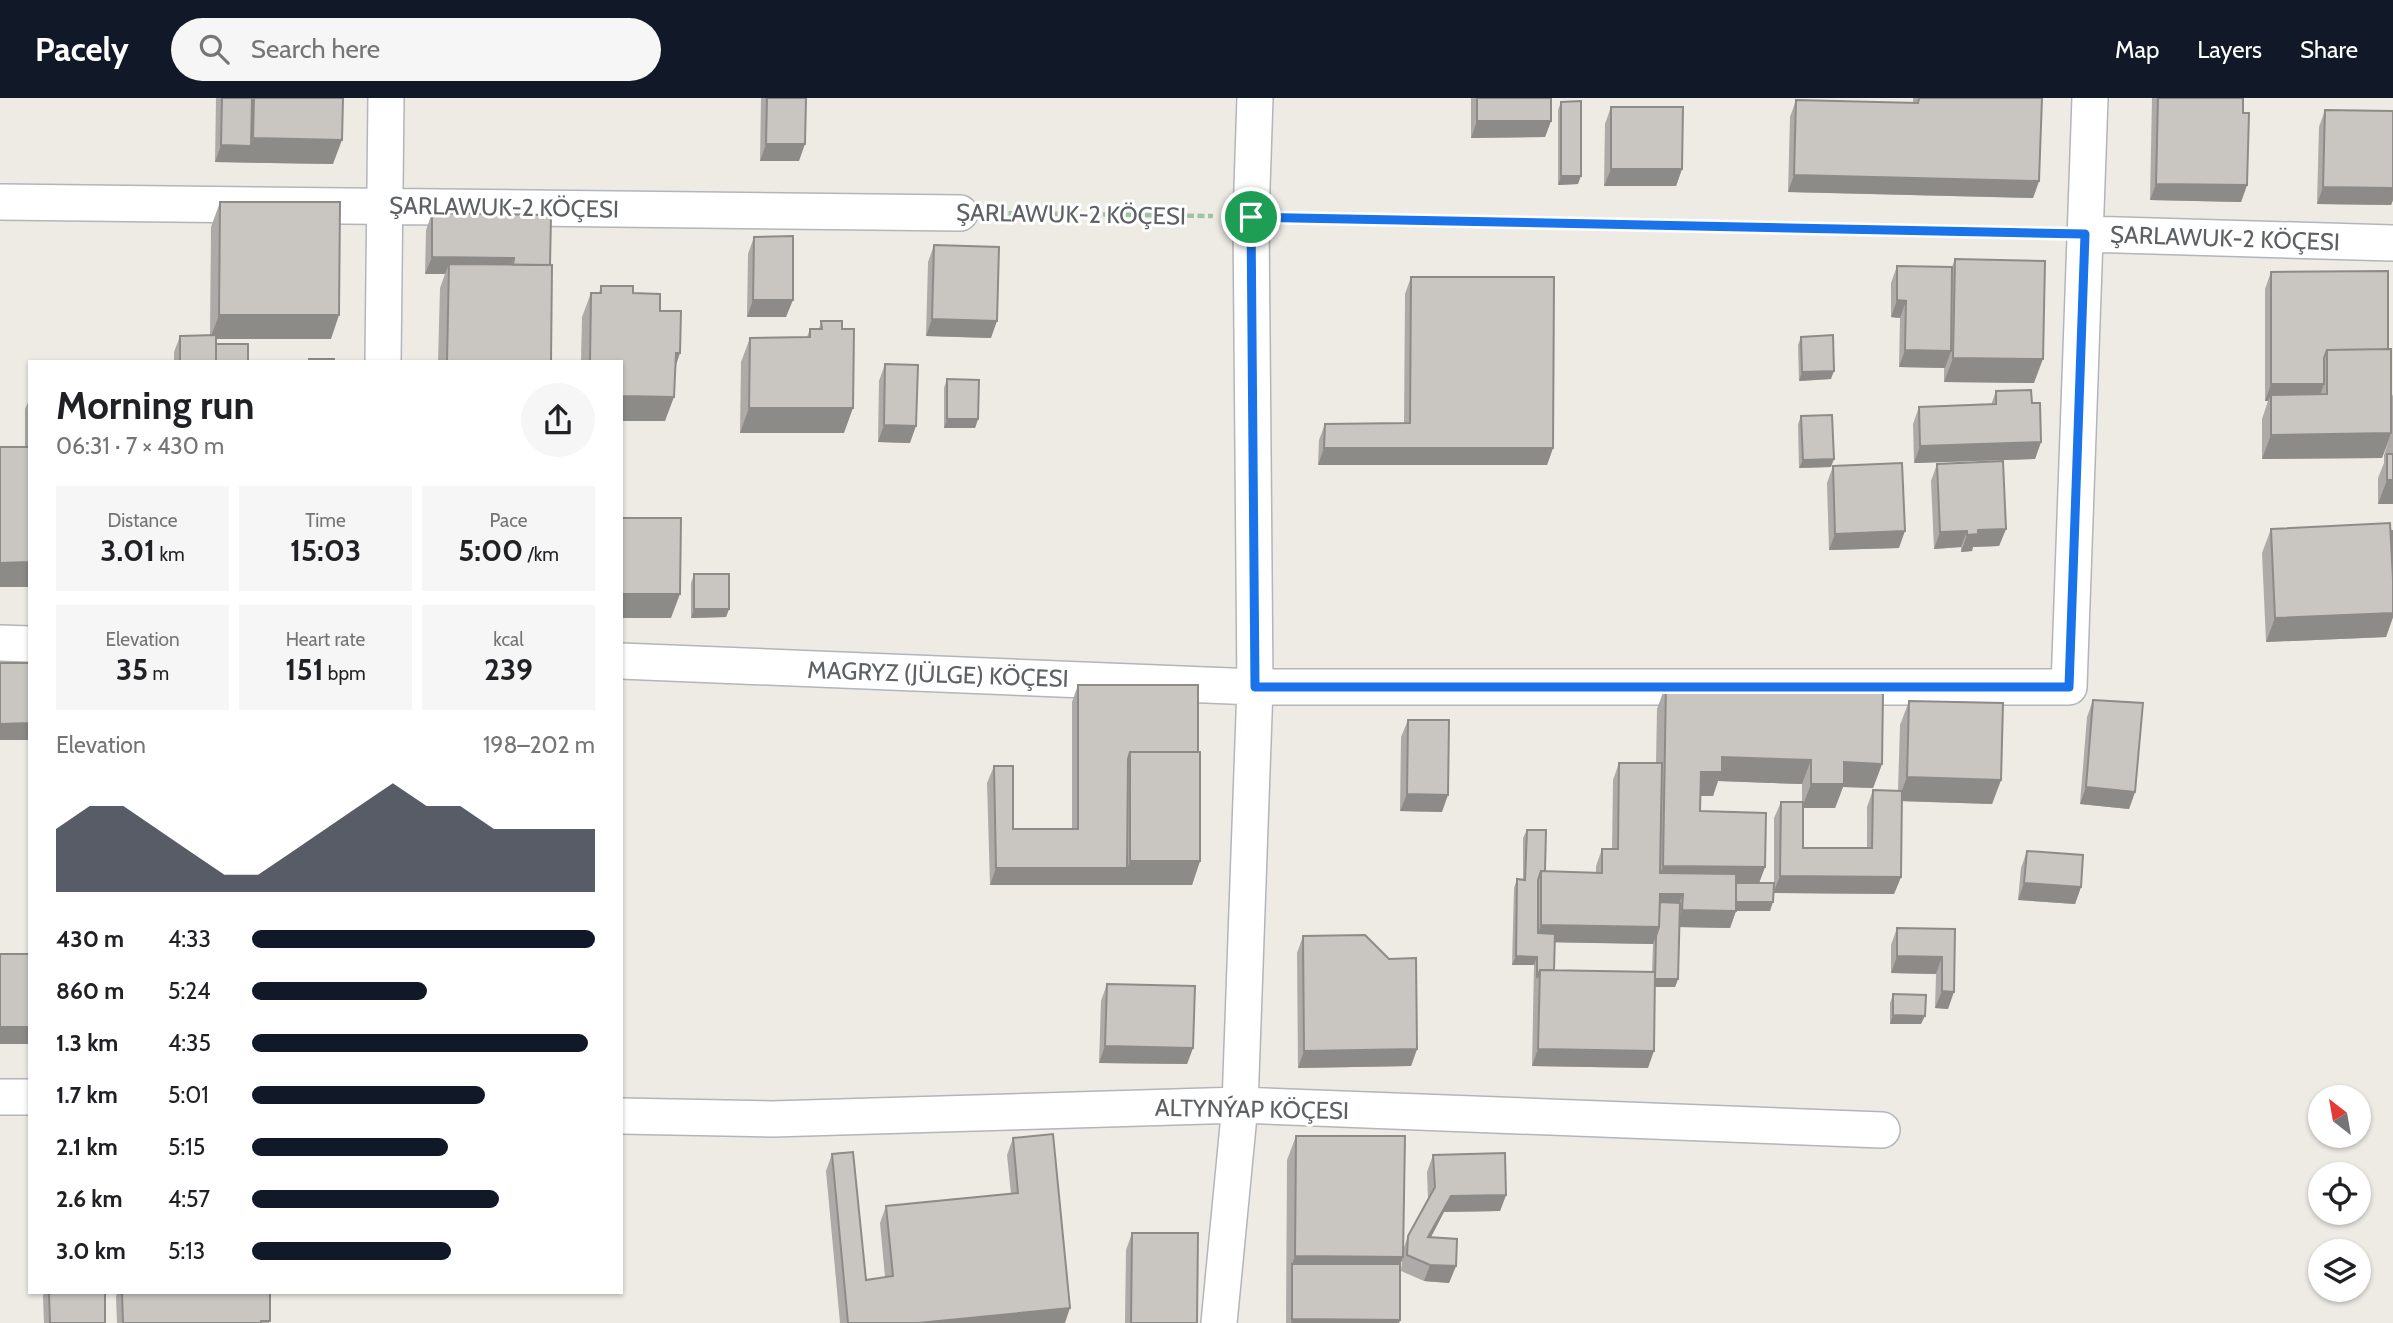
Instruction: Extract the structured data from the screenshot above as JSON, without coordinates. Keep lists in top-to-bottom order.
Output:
{
  "streets": {
    "street": ["ŞARLAWUK-2 KÖÇESI", "MAGRYZ (JÜLGE) KÖÇESI", "ALTYNÝAP KÖÇESI"]
  },
  "crossings": [
    ["ŞARLAWUK-2 KÖÇESI", "MAGRYZ (JÜLGE) KÖÇESI"]
  ],
  "north": "top left",
  "page": {
    "header": "Pacely",
    "search": "Search here",
    "nav": ["Map", "Layers", "Share"],
    "heading": ["Morning run", "06:31 · 7 × 430 m"],
    "stats": [
      ["Distance", "3.01 km"],
      ["Time", "15:03"],
      ["Pace", "5:00 /km"],
      ["Elevation", "35 m"],
      ["Heart rate", "151 bpm"],
      ["kcal", "239"]
    ],
    "chart": ["Elevation", "198–202 m"],
    "list": [
      {
        "name": "430 m",
        "note": "4:33"
      },
      {
        "name": "860 m",
        "note": "5:24"
      },
      {
        "name": "1.3 km",
        "note": "4:35"
      },
      {
        "name": "1.7 km",
        "note": "5:01"
      },
      {
        "name": "2.1 km",
        "note": "5:15"
      },
      {
        "name": "2.6 km",
        "note": "4:57"
      },
      {
        "name": "3.0 km",
        "note": "5:13"
      }
    ]
  }
}
